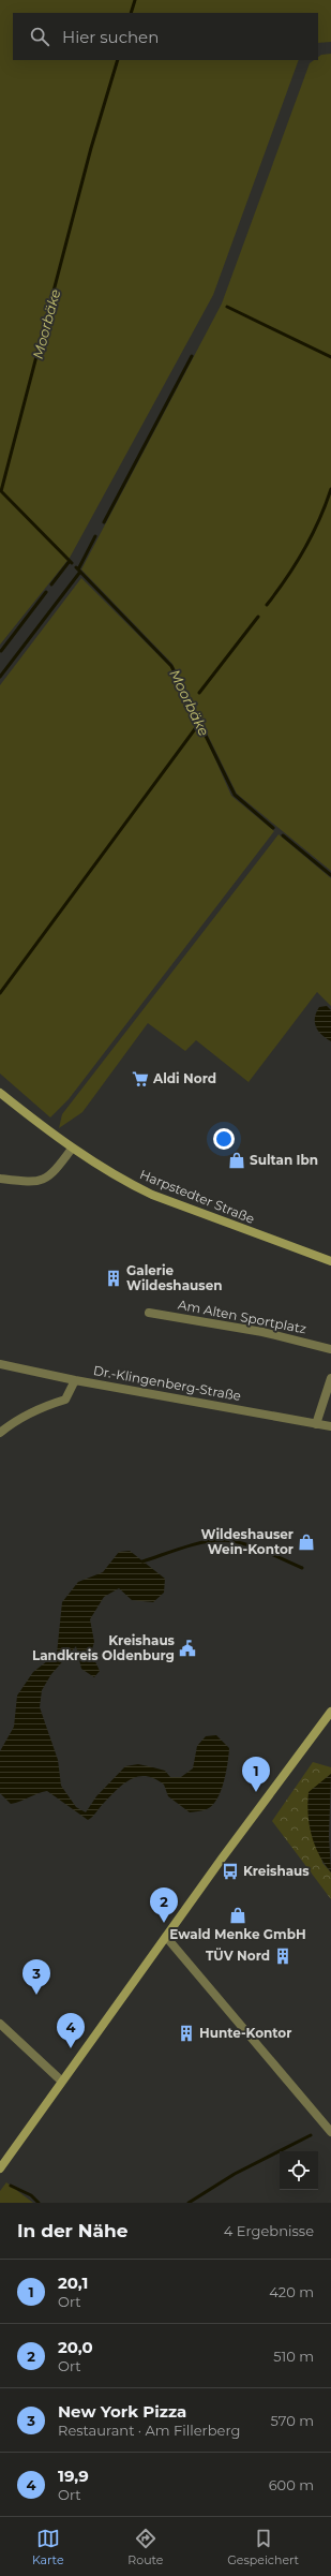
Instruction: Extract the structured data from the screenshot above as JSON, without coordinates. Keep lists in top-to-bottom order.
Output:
{
  "streets": {
    "main road": ["Harpstedter Straße"],
    "street": ["Am Alten Sportplatz", "Dr.-Klingenberg-Straße"]
  },
  "water": ["Moorbäke"],
  "places": {
    "supermarket": ["Aldi Nord"],
    "shop": ["Sultan Ibn", "Wildeshauser Wein-Kontor", "Ewald Menke GmbH"],
    "building": ["Galerie Wildeshausen", "TÜV Nord", "Hunte-Kontor"],
    "public building": ["Kreishaus Landkreis Oldenburg"],
    "bus stop": ["Kreishaus"]
  },
  "page": {
    "search": "Hier suchen",
    "pins": [
      "1",
      "2",
      "3",
      "4"
    ],
    "heading": ["In der Nähe", "4 Ergebnisse"],
    "list": [
      {
        "mark": "1",
        "name": "20,1",
        "note": "Ort",
        "value": "420 m"
      },
      {
        "mark": "2",
        "name": "20,0",
        "note": "Ort",
        "value": "510 m"
      },
      {
        "mark": "3",
        "name": "New York Pizza",
        "note": "Restaurant · Am Fillerberg",
        "value": "570 m"
      },
      {
        "mark": "4",
        "name": "19,9",
        "note": "Ort",
        "value": "600 m"
      }
    ],
    "nav": ["Karte", "Route", "Gespeichert"]
  }
}
